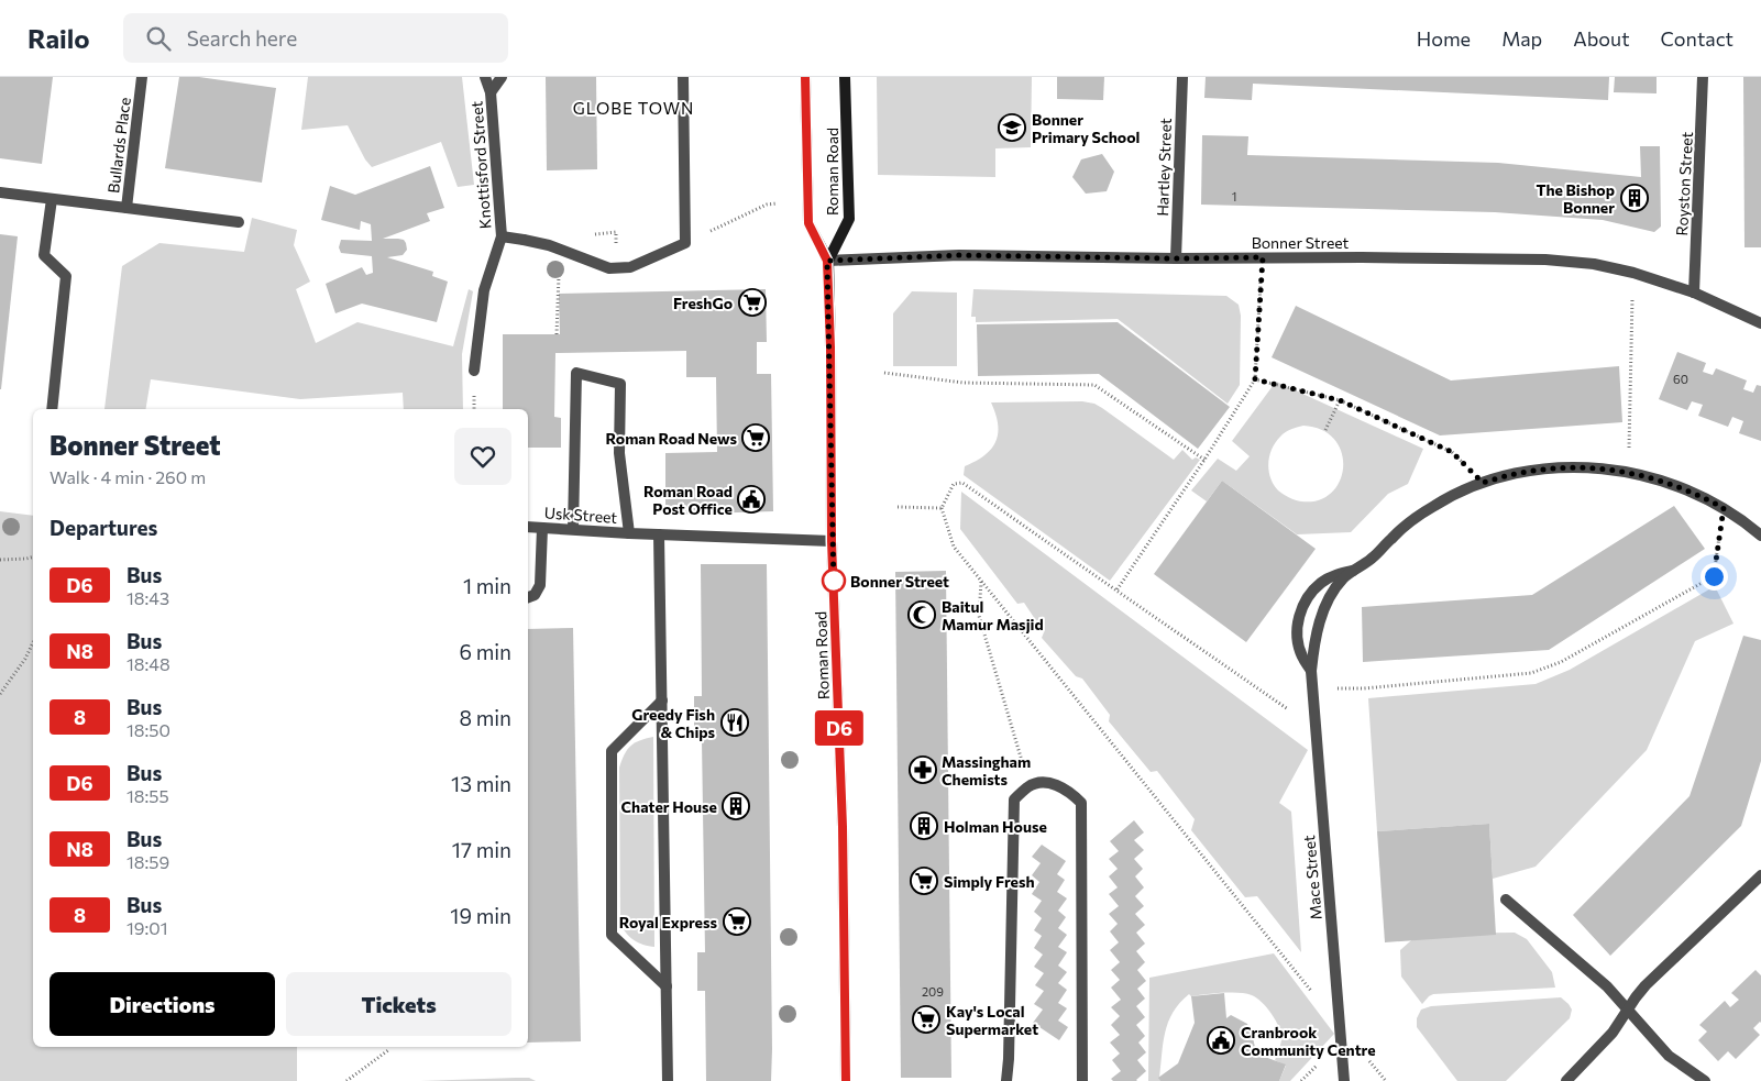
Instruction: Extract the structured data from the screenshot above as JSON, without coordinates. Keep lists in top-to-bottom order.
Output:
{
  "streets": {
    "main road": ["Roman Road"],
    "street": [
      "Bullards Place",
      "Knottisford Street",
      "Hartley Street",
      "Royston Street",
      "Bonner Street",
      "Usk Street",
      "Mace Street"
    ]
  },
  "crossings": [
    ["Hartley Street", "Bonner Street"],
    ["Roman Road", "Bonner Street"],
    ["Roman Road", "Usk Street"],
    ["Royston Street", "Bonner Street"]
  ],
  "districts": ["GLOBE TOWN"],
  "places": {
    "school or university": ["Bonner Primary School"],
    "building": ["The Bishop Bonner", "Chater House", "Holman House"],
    "supermarket": [
      "FreshGo",
      "Roman Road News",
      "Simply Fresh",
      "Royal Express",
      "Kay's Local Supermarket"
    ],
    "public building": ["Roman Road Post Office", "Cranbrook Community Centre"],
    "other": ["Bonner Street"],
    "mosque": ["Baitul Mamur Masjid"],
    "restaurant": ["Greedy Fish & Chips"],
    "pharmacy": ["Massingham Chemists"]
  },
  "lines": ["bus line D6"],
  "house_numbers": ["1", "60", "209"],
  "page": {
    "header": "Railo",
    "search": "Search here",
    "nav": [
      "Home",
      "Map",
      "About",
      "Contact"
    ],
    "on_map": "D6",
    "heading": [
      ["Bonner Street", "Walk · 4 min · 260 m"],
      "Departures"
    ],
    "list": [
      {
        "mark": "D6",
        "name": "Bus",
        "note": "18:43",
        "value": "1 min"
      },
      {
        "mark": "N8",
        "name": "Bus",
        "note": "18:48",
        "value": "6 min"
      },
      {
        "mark": "8",
        "name": "Bus",
        "note": "18:50",
        "value": "8 min"
      },
      {
        "mark": "D6",
        "name": "Bus",
        "note": "18:55",
        "value": "13 min"
      },
      {
        "mark": "N8",
        "name": "Bus",
        "note": "18:59",
        "value": "17 min"
      },
      {
        "mark": "8",
        "name": "Bus",
        "note": "19:01",
        "value": "19 min"
      }
    ],
    "buttons": ["Directions", "Tickets"]
  }
}
